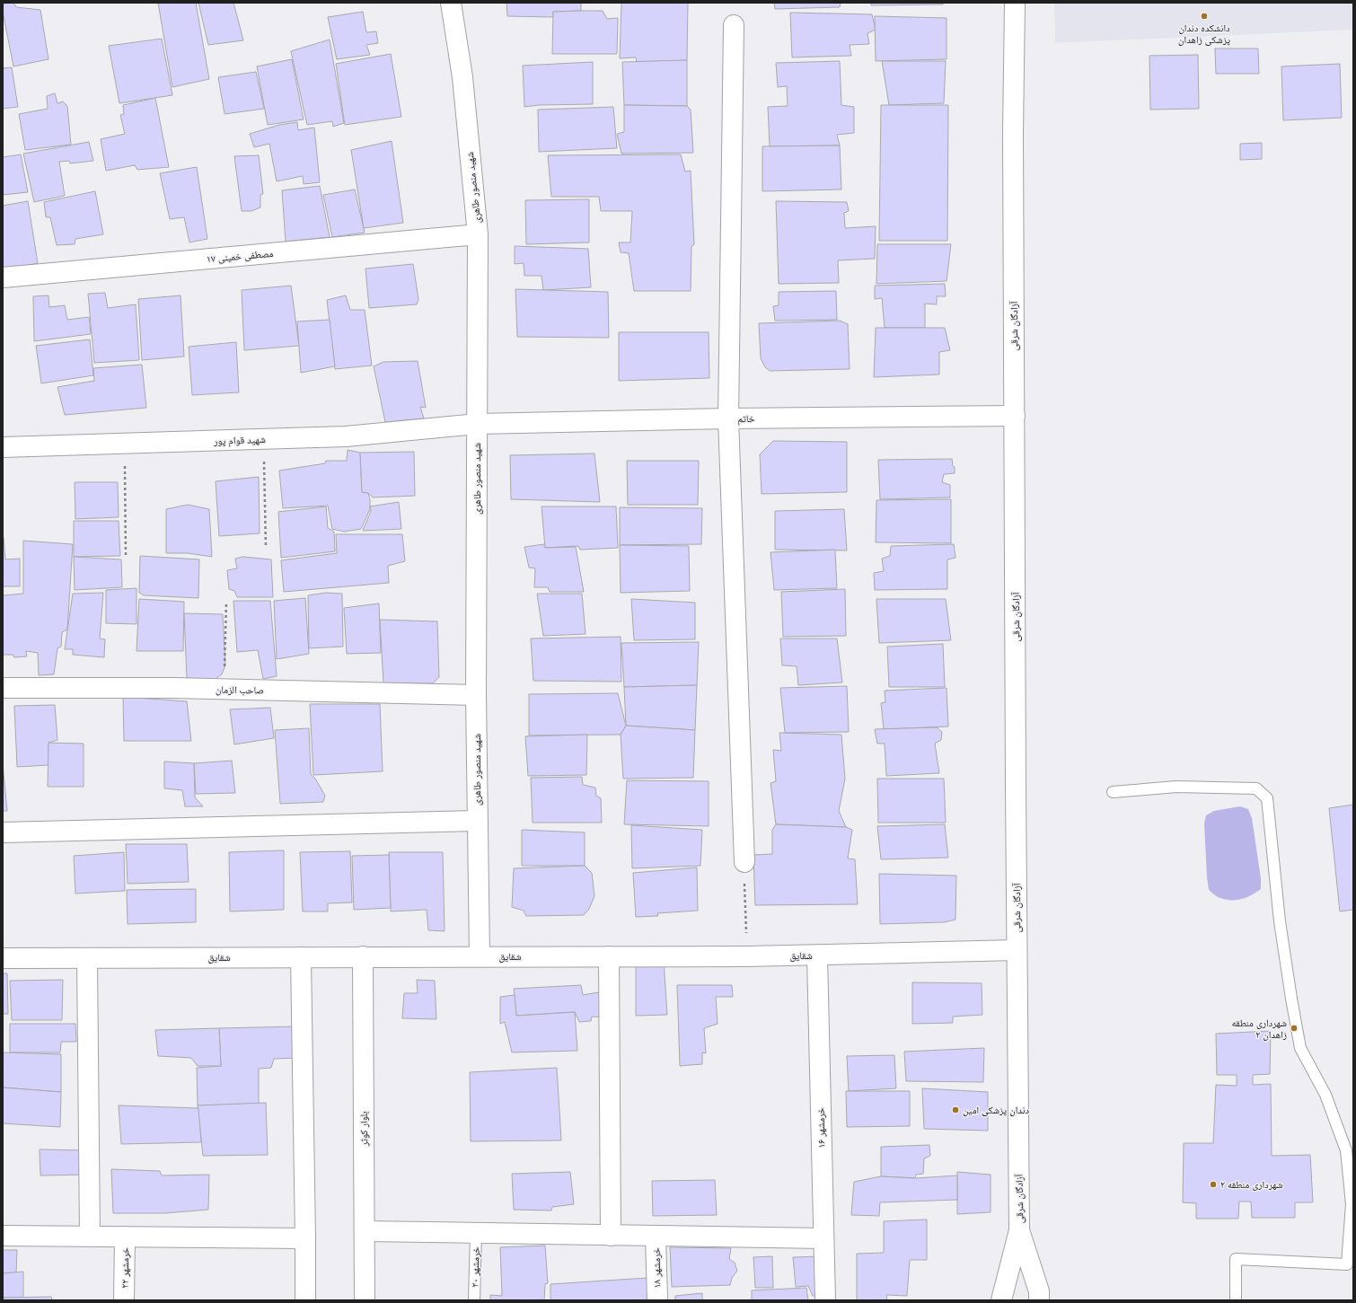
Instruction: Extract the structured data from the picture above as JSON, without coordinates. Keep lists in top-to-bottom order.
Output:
{
  "streets": {
    "street": [
      "شهید منصور طاهری",
      "مصطفی خمینی ۱۷",
      "آزادگان شرقی",
      "خاتم",
      "شهید قوام پور",
      "صاحب الزمان",
      "شقایق",
      "خرمشهر ۱۶",
      "بلوار کوثر",
      "خرمشهر ۲۲",
      "خرمشهر ۱۸"
    ],
    "lane": ["خرمشهر ۲۰"]
  },
  "crossings": [
    ["شهید منصور طاهری", "مصطفی خمینی ۱۷"],
    ["شهید منصور طاهری", "خاتم"],
    ["شهید منصور طاهری", "شهید قوام پور"],
    ["شهید منصور طاهری", "صاحب الزمان"],
    ["شهید منصور طاهری", "شقایق"],
    ["آزادگان شرقی", "خاتم"],
    ["آزادگان شرقی", "شقایق"],
    ["خاتم", "شهید قوام پور"],
    ["شقایق", "خرمشهر ۱۶"],
    ["شقایق", "بلوار کوثر"]
  ],
  "places": [
    "دانشکده دندان پزشکی زاهدان",
    "شهرداری منطقه ۲ زاهدان",
    "دندان پزشکی امین",
    "شهرداری منطقه ۲"
  ]
}
